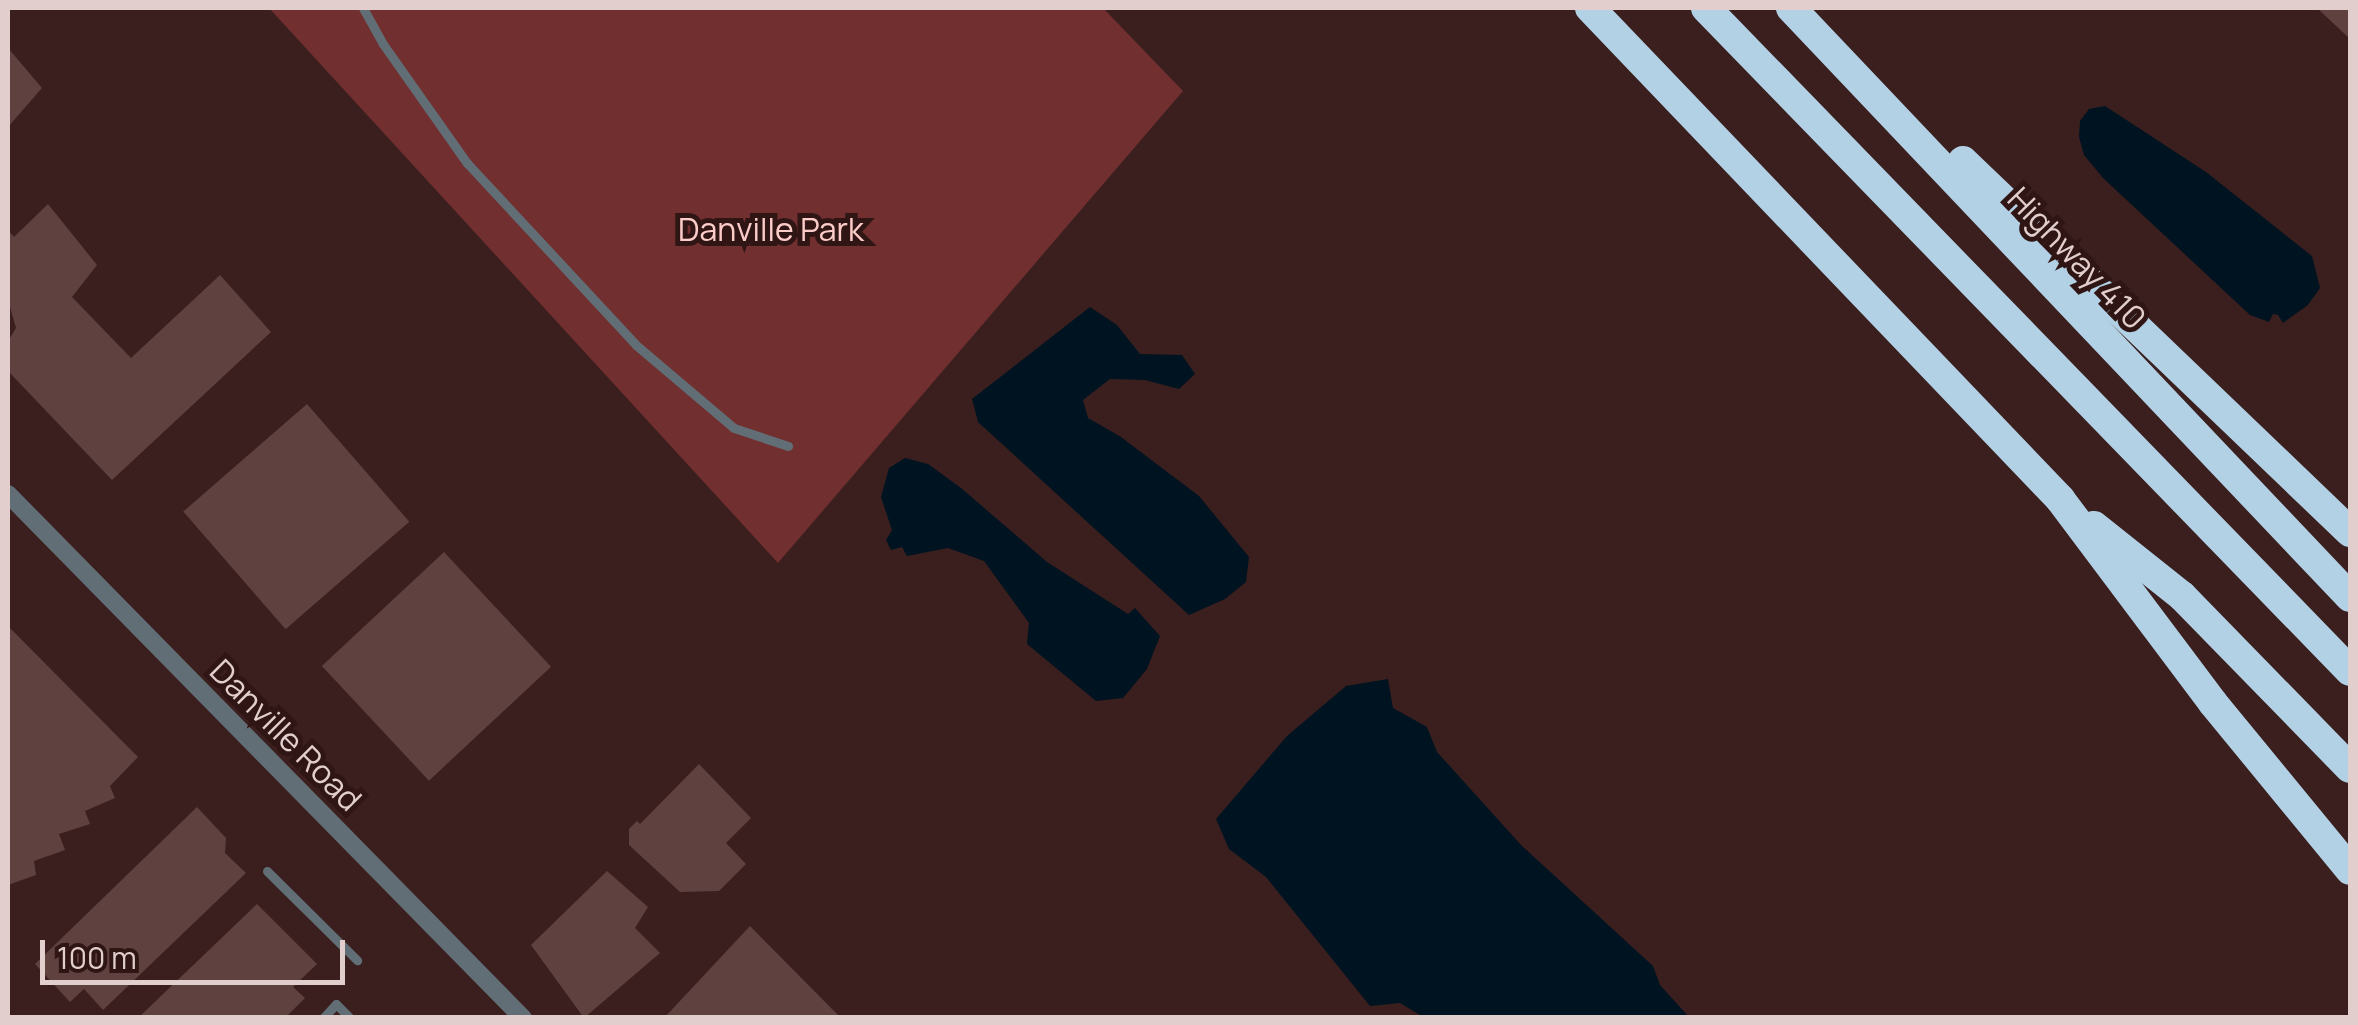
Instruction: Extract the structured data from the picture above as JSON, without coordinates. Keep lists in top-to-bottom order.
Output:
{
  "streets": {
    "highway": ["Highway 410"],
    "street": ["Danville Road"]
  },
  "parks": ["Danville Park"],
  "scale_bar": "100 m"
}
